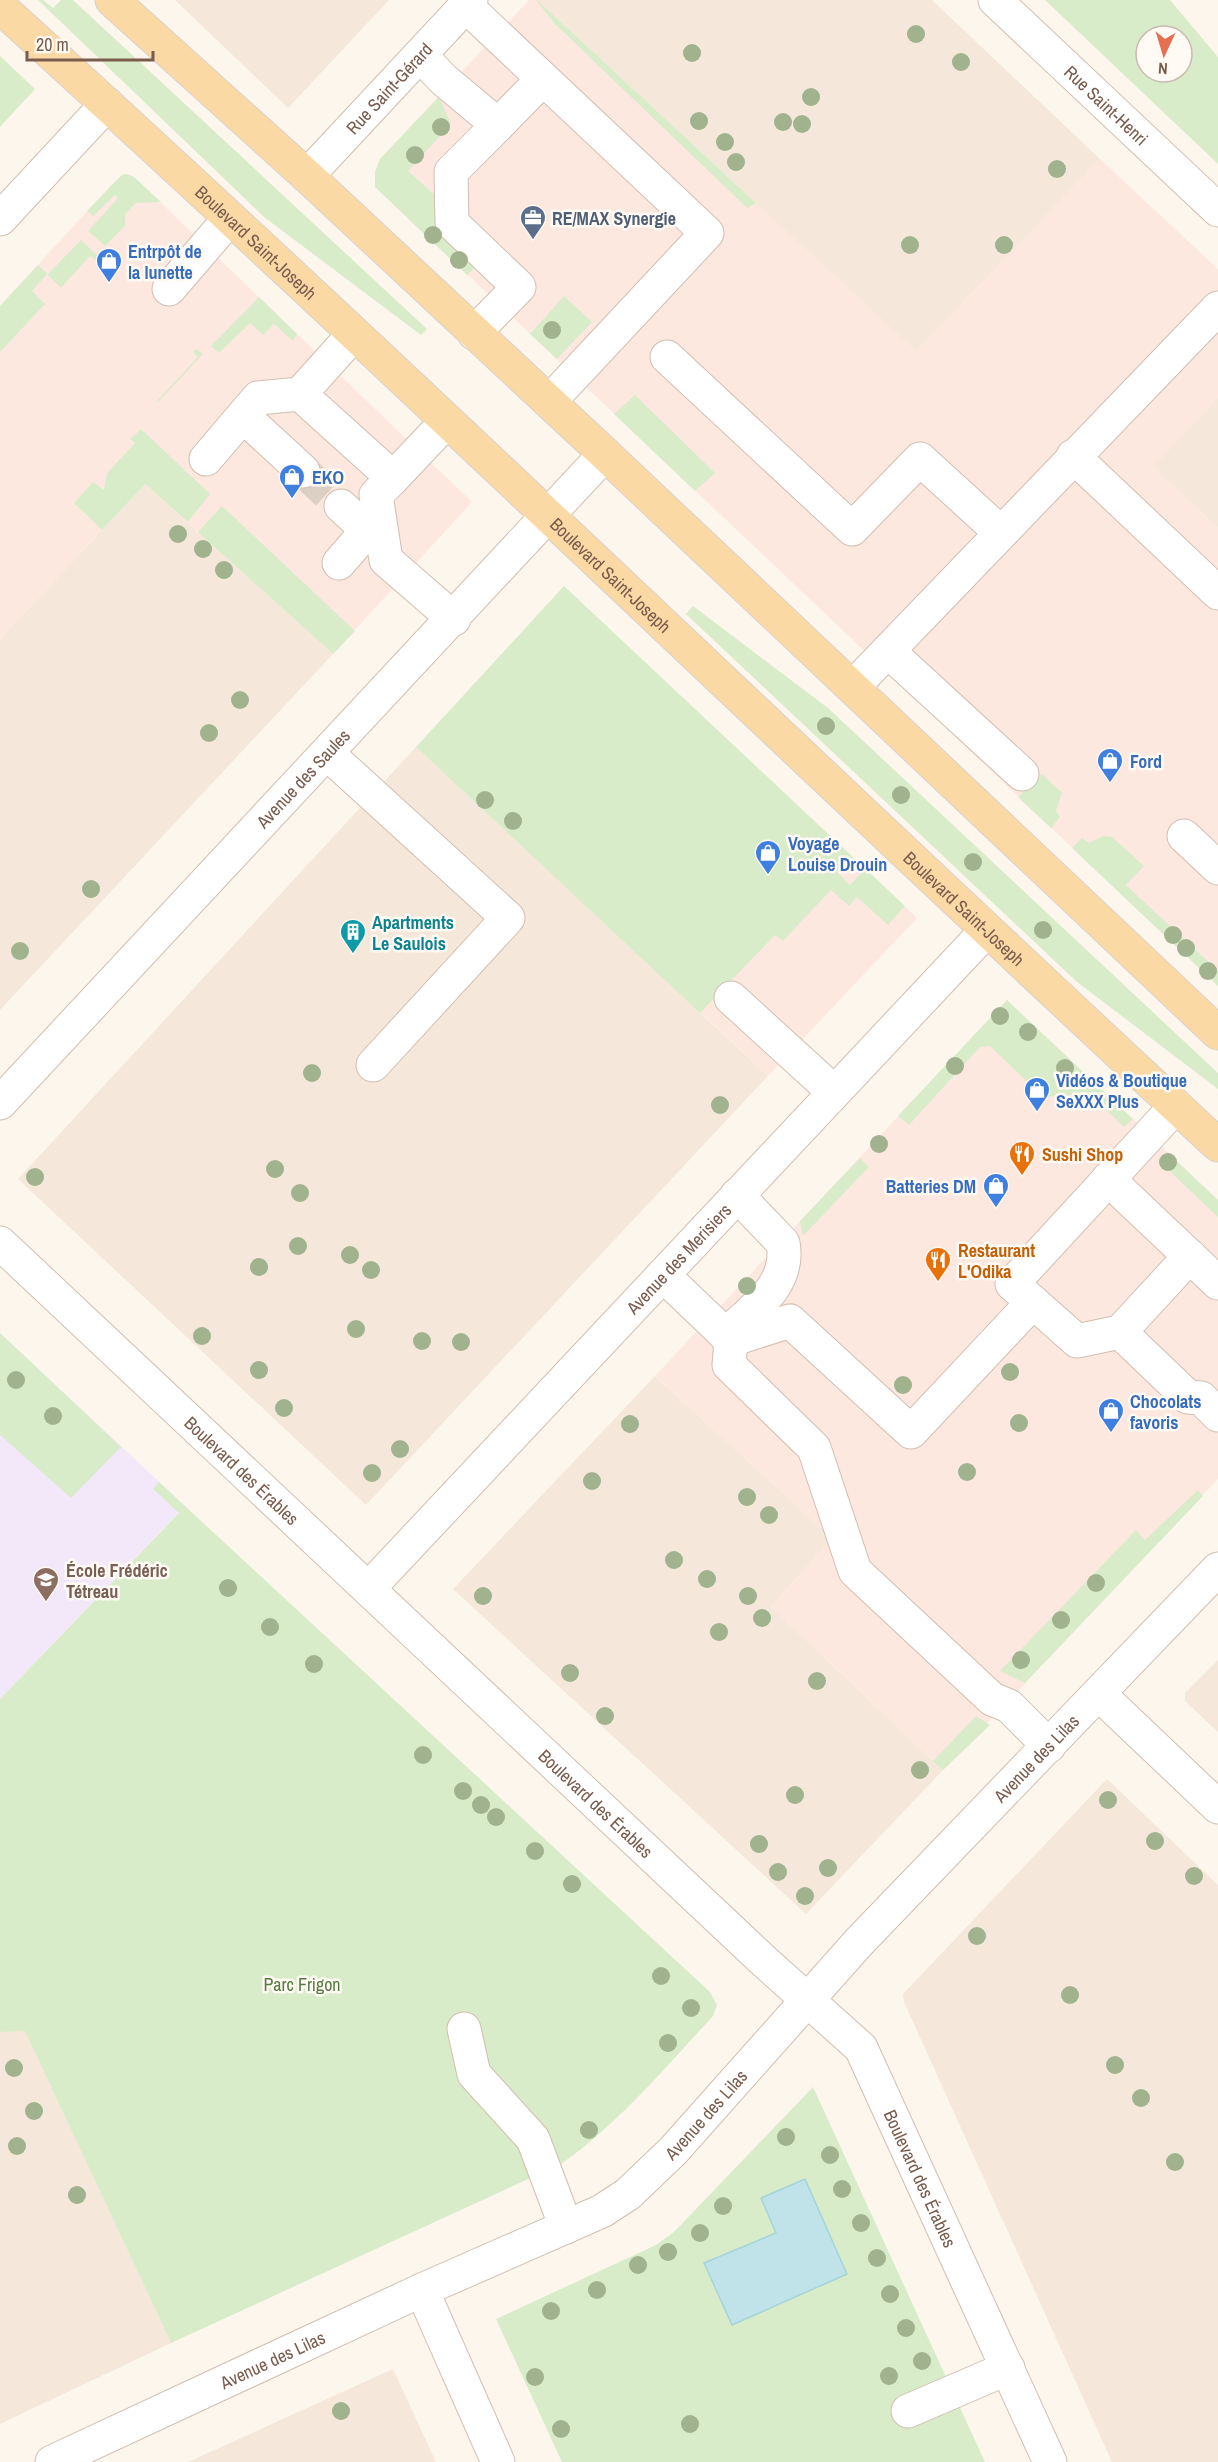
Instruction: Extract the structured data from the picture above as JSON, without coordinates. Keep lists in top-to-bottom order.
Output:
{
  "streets": {
    "main road": ["Boulevard Saint-Joseph"],
    "street": [
      "Rue Saint-Gérard",
      "Rue Saint-Henri",
      "Avenue des Saules",
      "Avenue des Merisiers",
      "Boulevard des Érables",
      "Avenue des Lilas"
    ]
  },
  "crossings": [
    ["Boulevard Saint-Joseph", "Avenue des Saules"],
    ["Boulevard Saint-Joseph", "Avenue des Merisiers"],
    ["Avenue des Merisiers", "Boulevard des Érables"],
    ["Boulevard des Érables", "Avenue des Lilas"]
  ],
  "parks": ["Parc Frigon"],
  "places": {
    "office": ["RE/MAX Synergie"],
    "shop": [
      "Entrpôt de la lunette",
      "EKO",
      "Ford",
      "Voyage Louise Drouin",
      "Vidéos & Boutique SeXXX Plus",
      "Batteries DM",
      "Chocolats favoris"
    ],
    "building": ["Apartments Le Saulois"],
    "restaurant": ["Sushi Shop", "Restaurant L'Odika"],
    "school or university": ["École Frédéric Tétreau"]
  },
  "scale_bar": "20 m",
  "north": "bottom"
}
